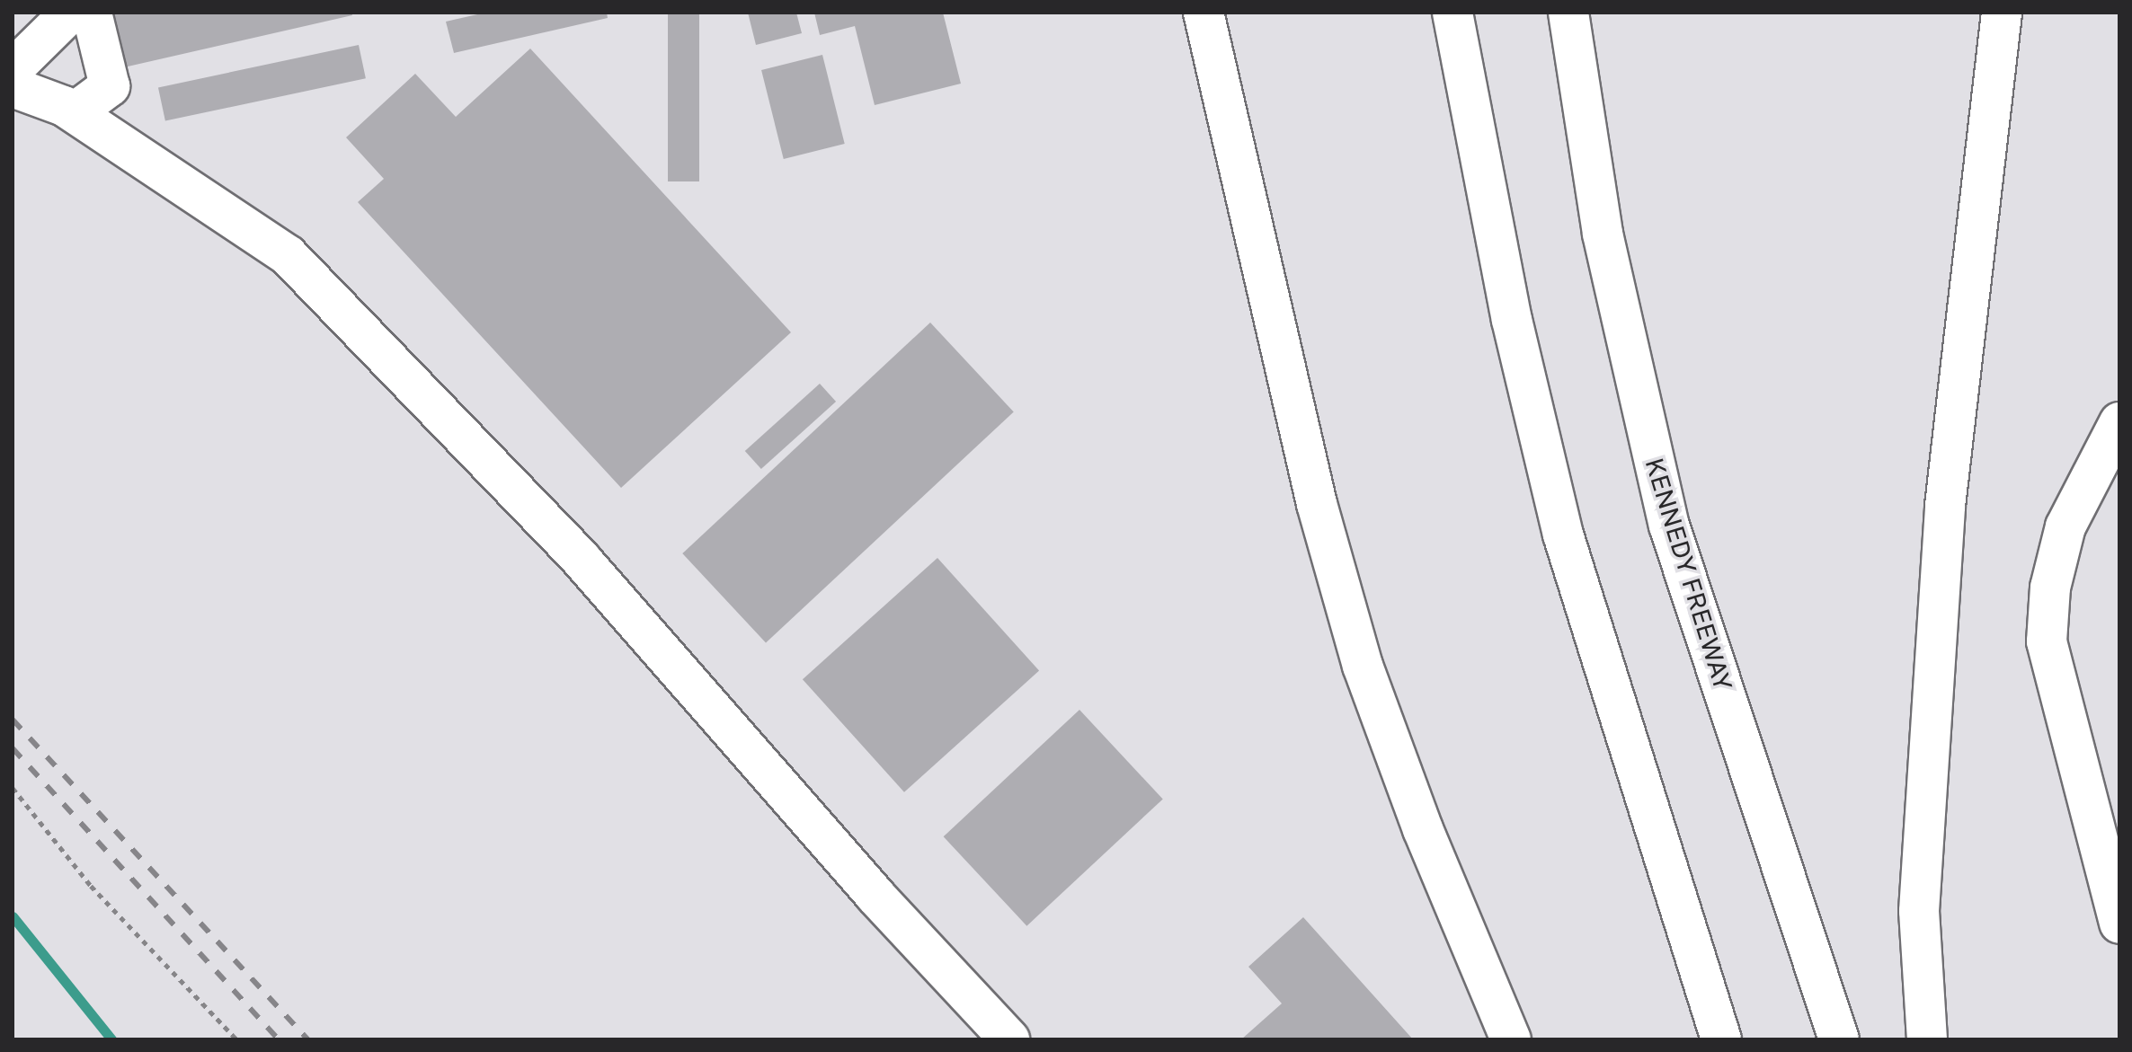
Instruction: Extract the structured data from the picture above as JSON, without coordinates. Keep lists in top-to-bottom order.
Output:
{
  "streets": {
    "main road": ["KENNEDY FREEWAY"]
  }
}
